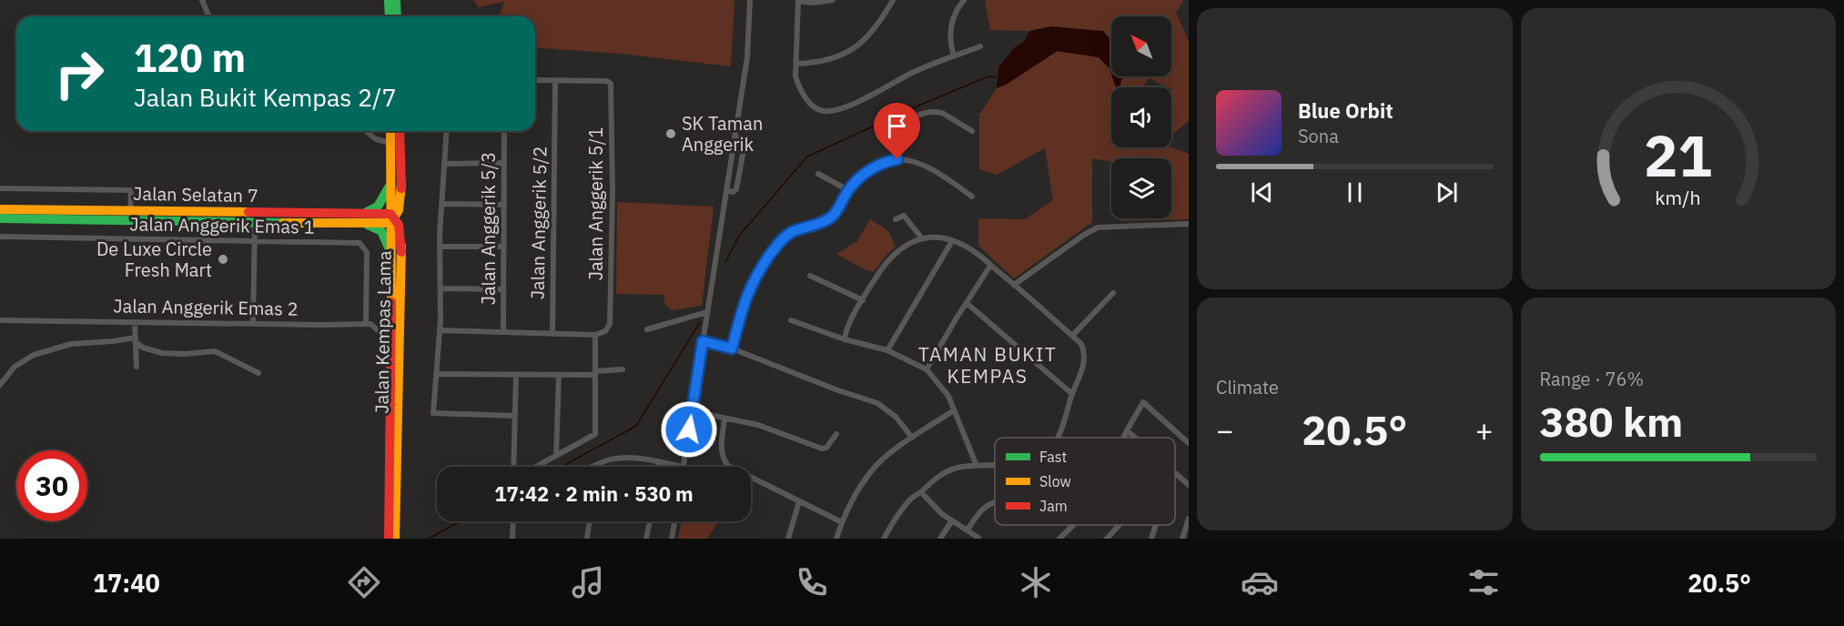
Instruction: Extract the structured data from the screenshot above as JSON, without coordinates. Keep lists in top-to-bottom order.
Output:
{
  "streets": {
    "main road": ["Jalan Selatan 7", "Jalan Kempas Lama"],
    "street": [
      "Jalan Anggerik 5/1",
      "Jalan Anggerik 5/2",
      "Jalan Anggerik Emas 1",
      "Jalan Anggerik 5/3",
      "Jalan Anggerik Emas 2"
    ]
  },
  "crossings": [
    ["Jalan Selatan 7", "Jalan Kempas Lama"],
    ["Jalan Anggerik 5/1", "Jalan Anggerik 5/2"],
    ["Jalan Anggerik Emas 1", "Jalan Anggerik Emas 2"]
  ],
  "districts": ["TAMAN BUKIT KEMPAS"],
  "places": ["SK Taman Anggerik", "De Luxe Circle Fresh Mart"],
  "legend": ["Fast", "Slow", "Jam"],
  "north": "top left",
  "page": {
    "turn": ["120 m", "Jalan Bukit Kempas 2/7"],
    "song": ["Blue Orbit", "Sona"],
    "tile": [
      "Climate",
      ["Range · 76%", "380 km"]
    ],
    "heat": ["−", "20.5°", "+"],
    "limit": "30",
    "trip": "17:42 · 2 min · 530 m",
    "tabs": ["17:40", "20.5°"],
    "gauge": ["21", "km/h"]
  }
}
